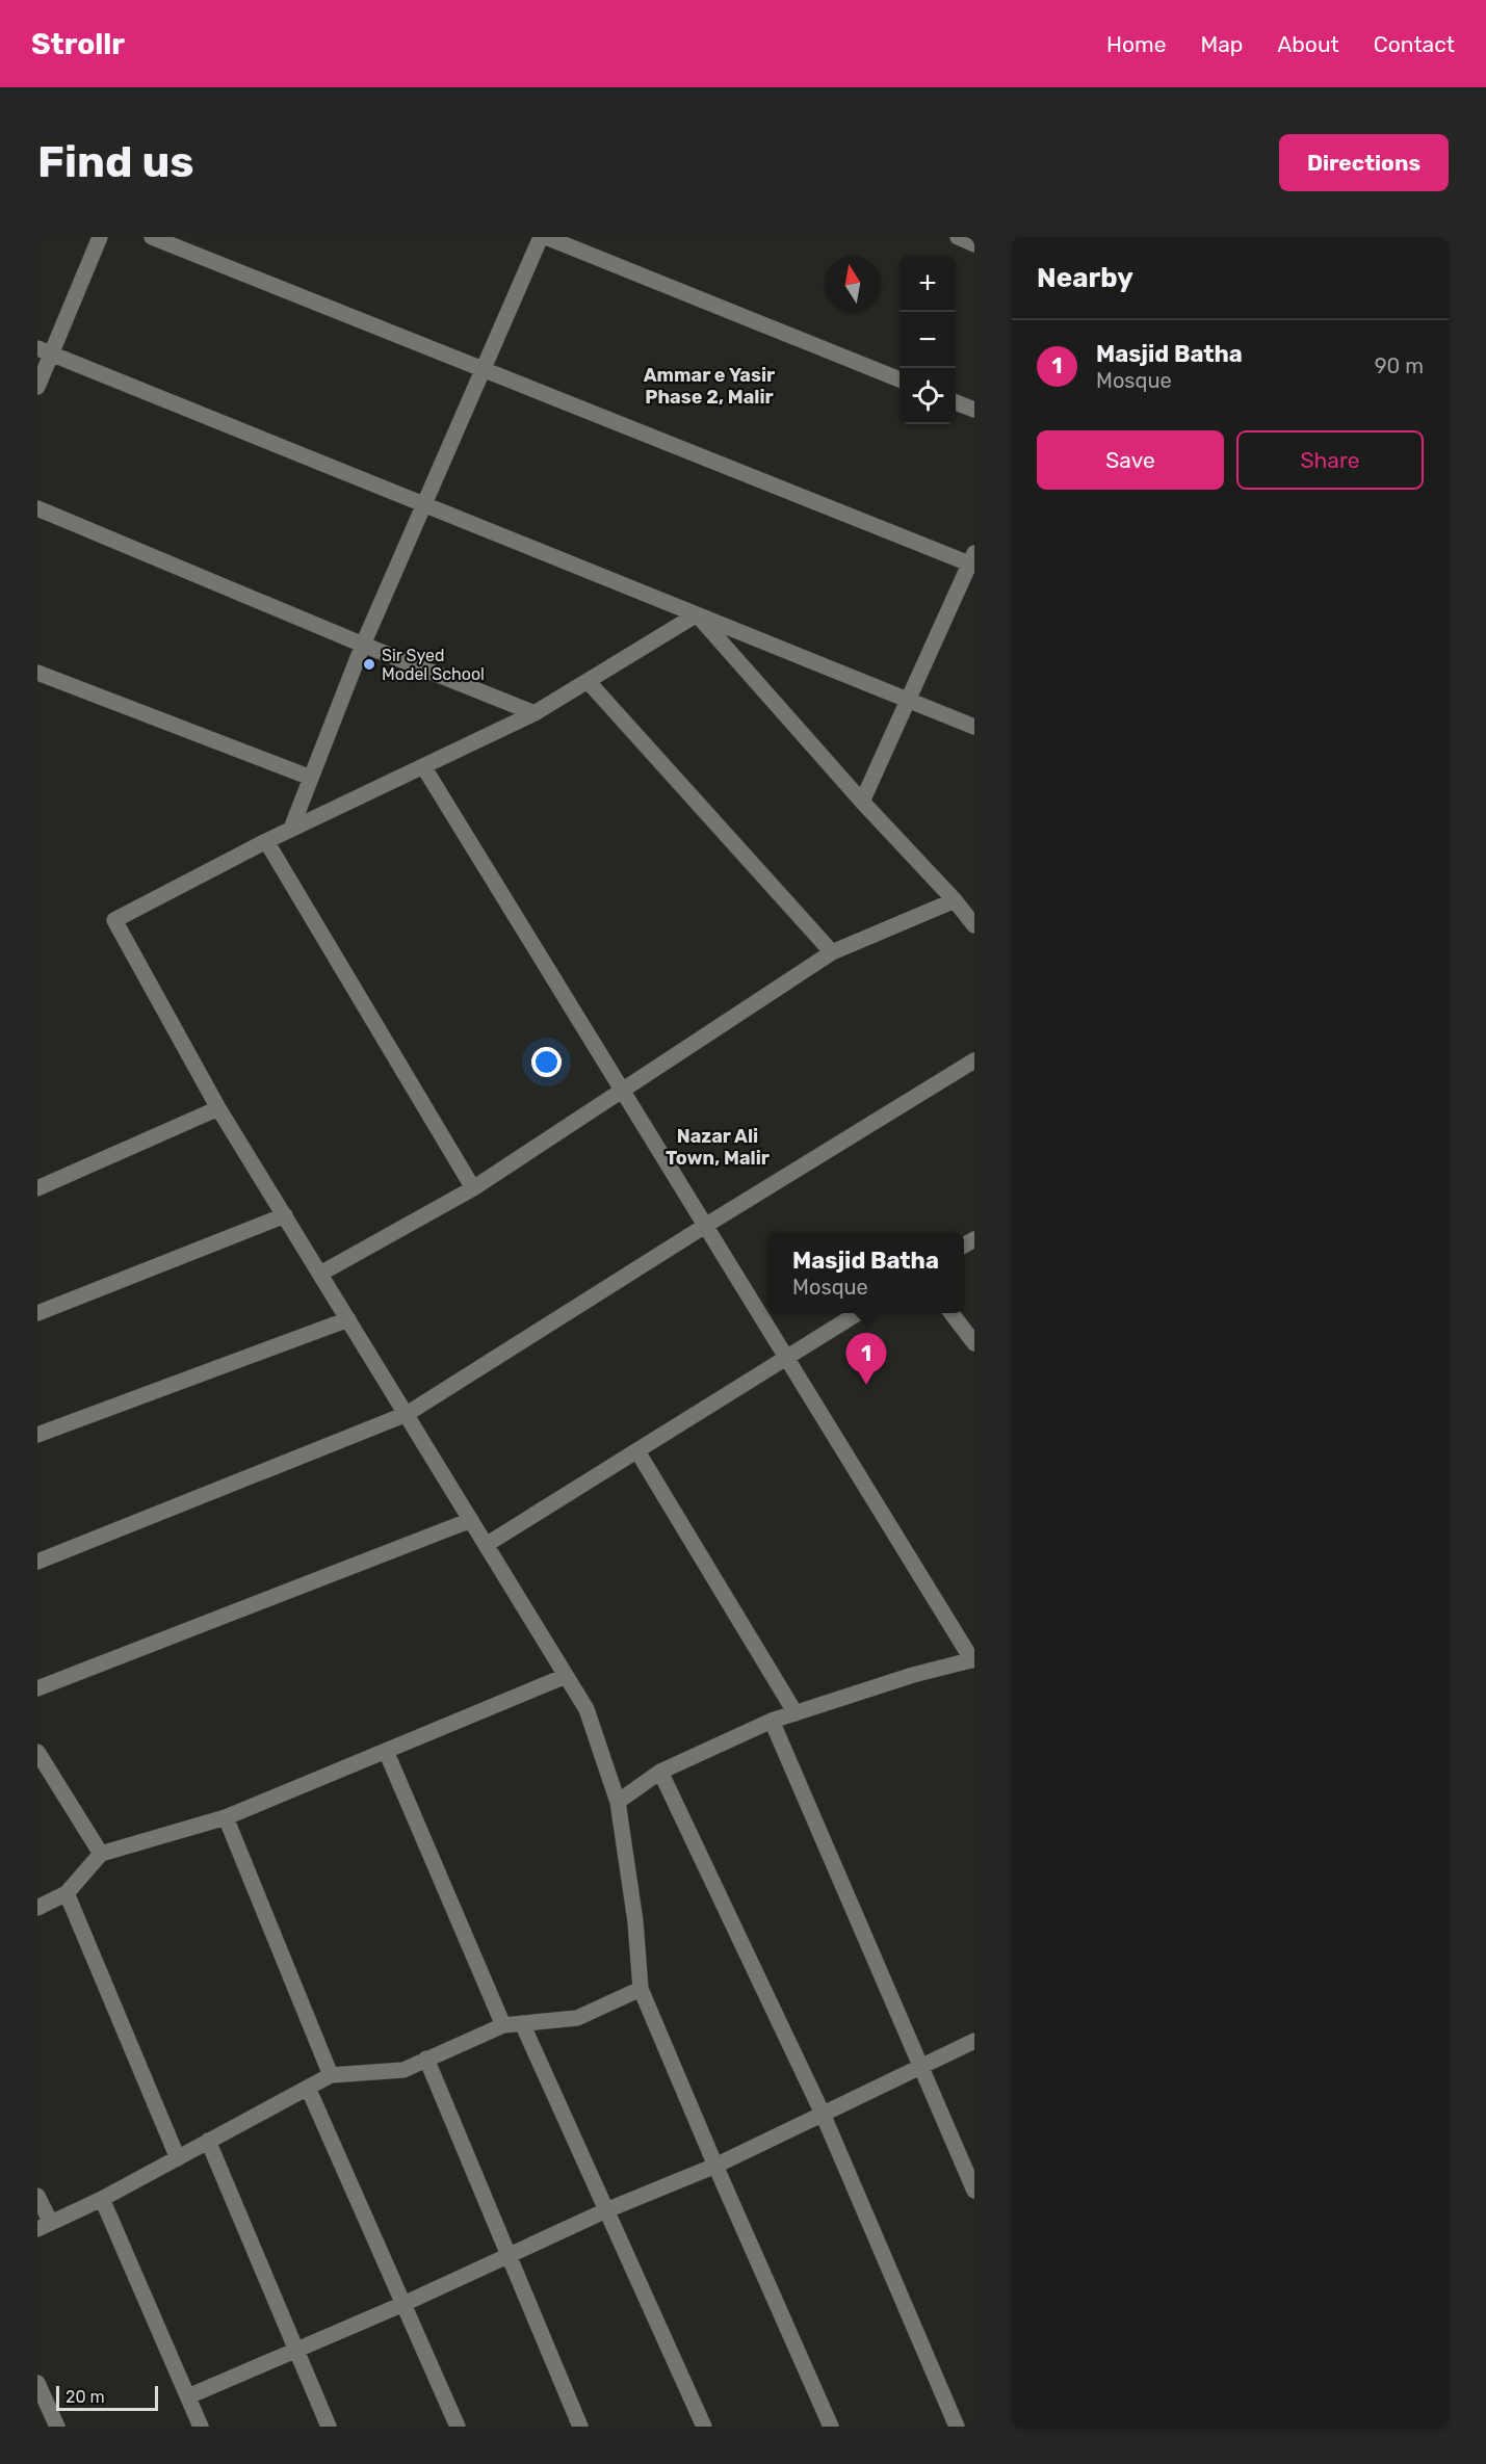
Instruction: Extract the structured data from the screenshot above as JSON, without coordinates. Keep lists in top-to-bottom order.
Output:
{
  "districts": ["Ammar e Yasir Phase 2, Malir", "Nazar Ali Town, Malir"],
  "places": ["Sir Syed Model School"],
  "scale_bar": "20 m",
  "north": "top",
  "page": {
    "header": "Strollr",
    "nav": [
      "Home",
      "Map",
      "About",
      "Contact"
    ],
    "buttons": [
      "Directions",
      ["Save", "Share"]
    ],
    "title": "Find us",
    "heading": "Nearby",
    "map_buttons": ["+", "−"],
    "list": [
      {
        "mark": "1",
        "name": "Masjid Batha",
        "note": "Mosque",
        "value": "90 m"
      }
    ],
    "popup": ["Masjid Batha", "Mosque"],
    "pins": "1",
    "scale": "20 m"
  }
}
